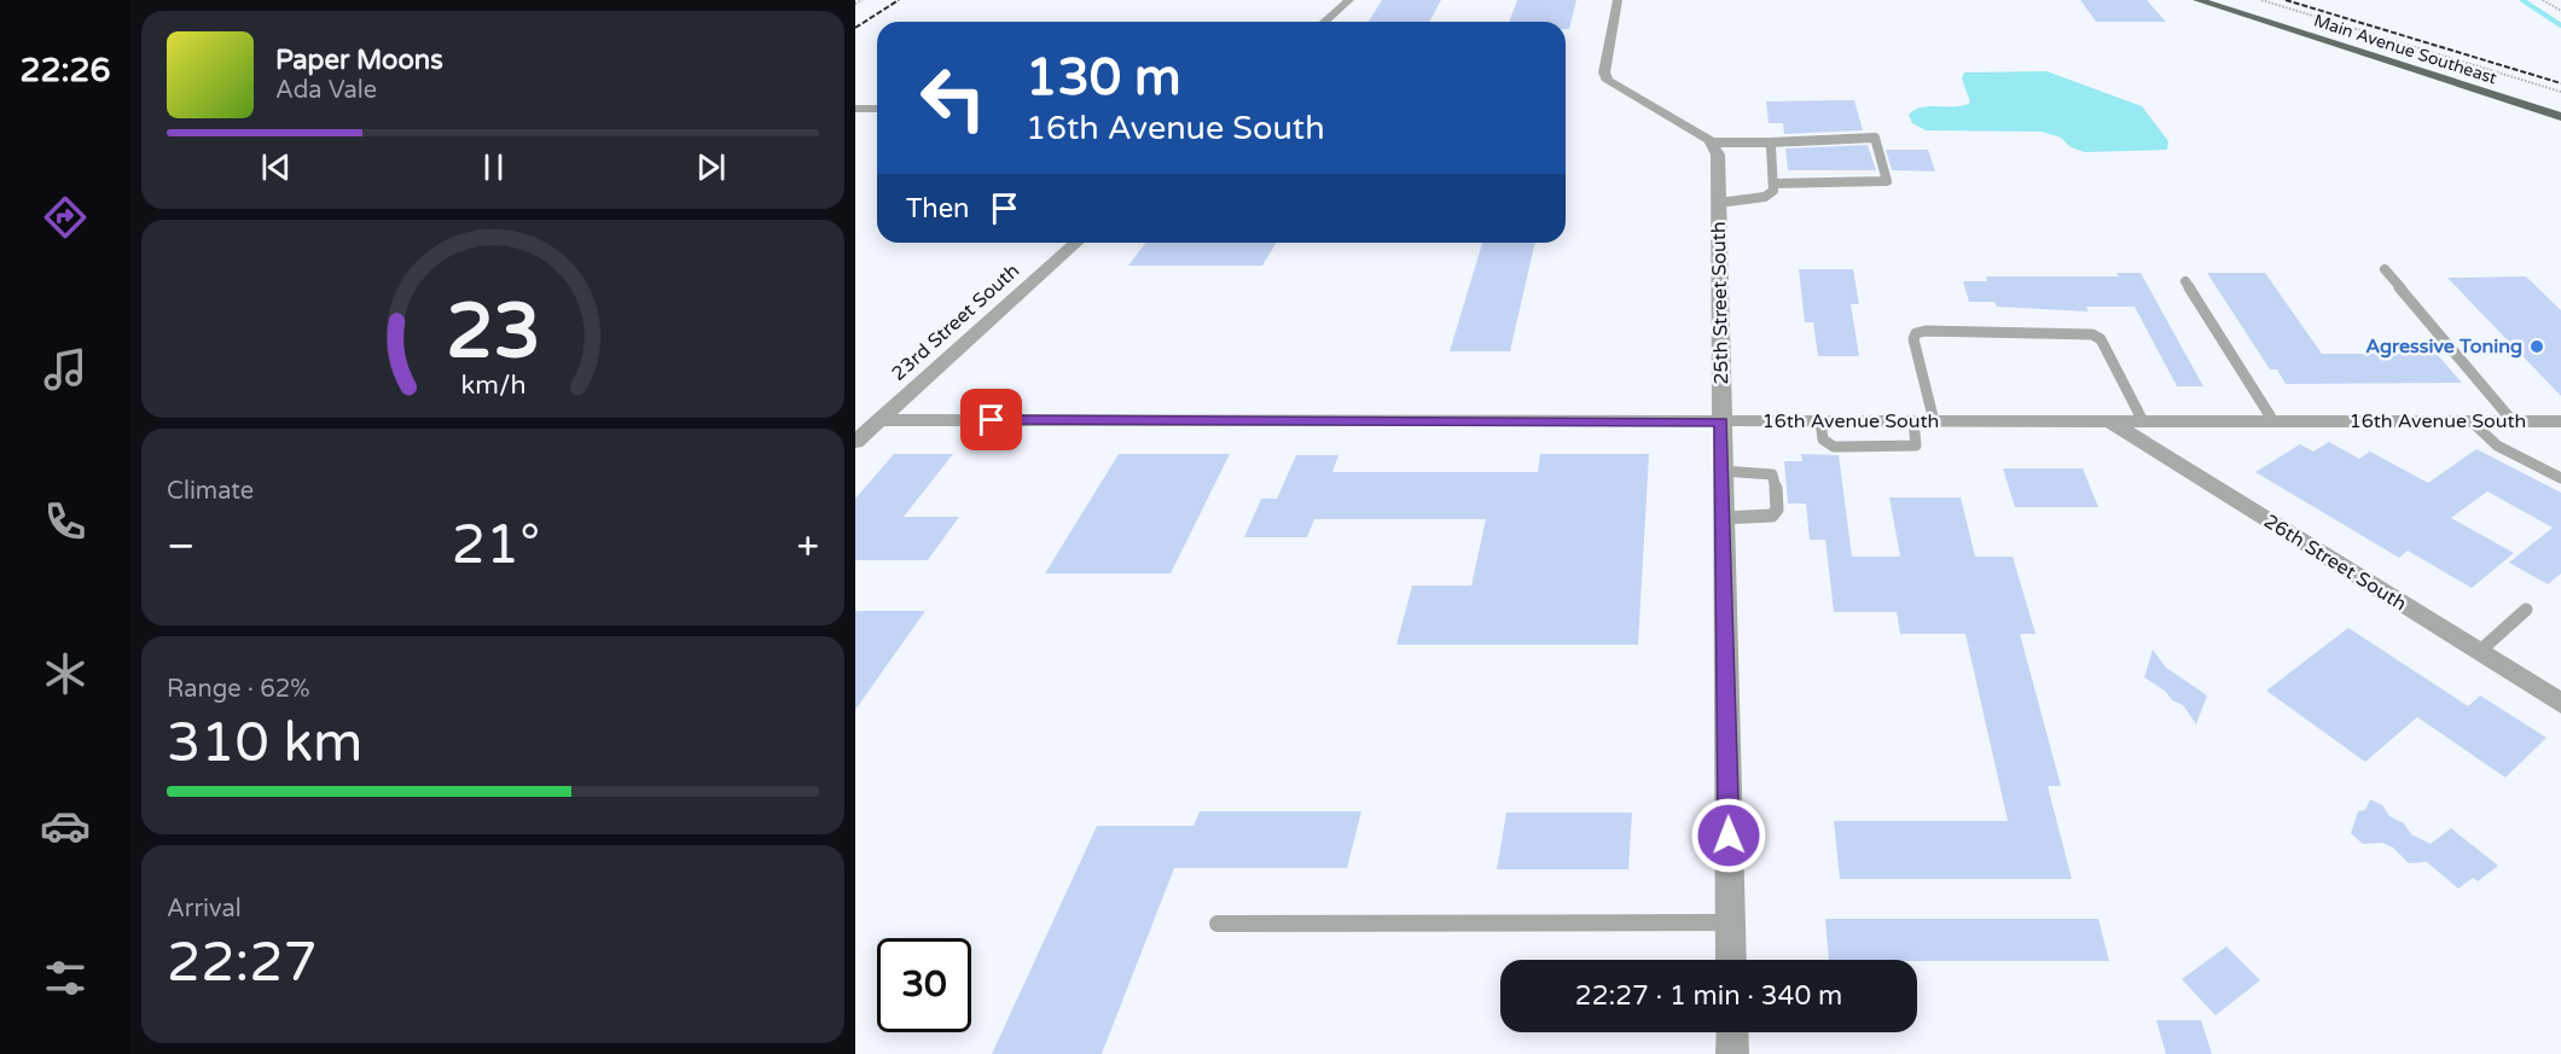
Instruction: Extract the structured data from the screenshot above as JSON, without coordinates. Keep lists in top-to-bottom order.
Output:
{
  "streets": {
    "main road": ["Main Avenue Southeast"],
    "street": [
      "25th Street South",
      "23rd Street South",
      "16th Avenue South",
      "26th Street South"
    ]
  },
  "crossings": [
    ["25th Street South", "16th Avenue South"],
    ["23rd Street South", "16th Avenue South"],
    ["16th Avenue South", "26th Street South"]
  ],
  "places": ["Agressive Toning"],
  "page": {
    "tabs": "22:26",
    "turn": ["130 m", "16th Avenue South"],
    "song": ["Paper Moons", "Ada Vale"],
    "then": "Then",
    "tile": [
      "Climate",
      ["Range · 62%", "310 km"],
      ["Arrival", "22:27"]
    ],
    "heat": ["−", "21°", "+"],
    "limit": "30",
    "trip": "22:27 · 1 min · 340 m",
    "gauge": ["23", "km/h"]
  }
}
